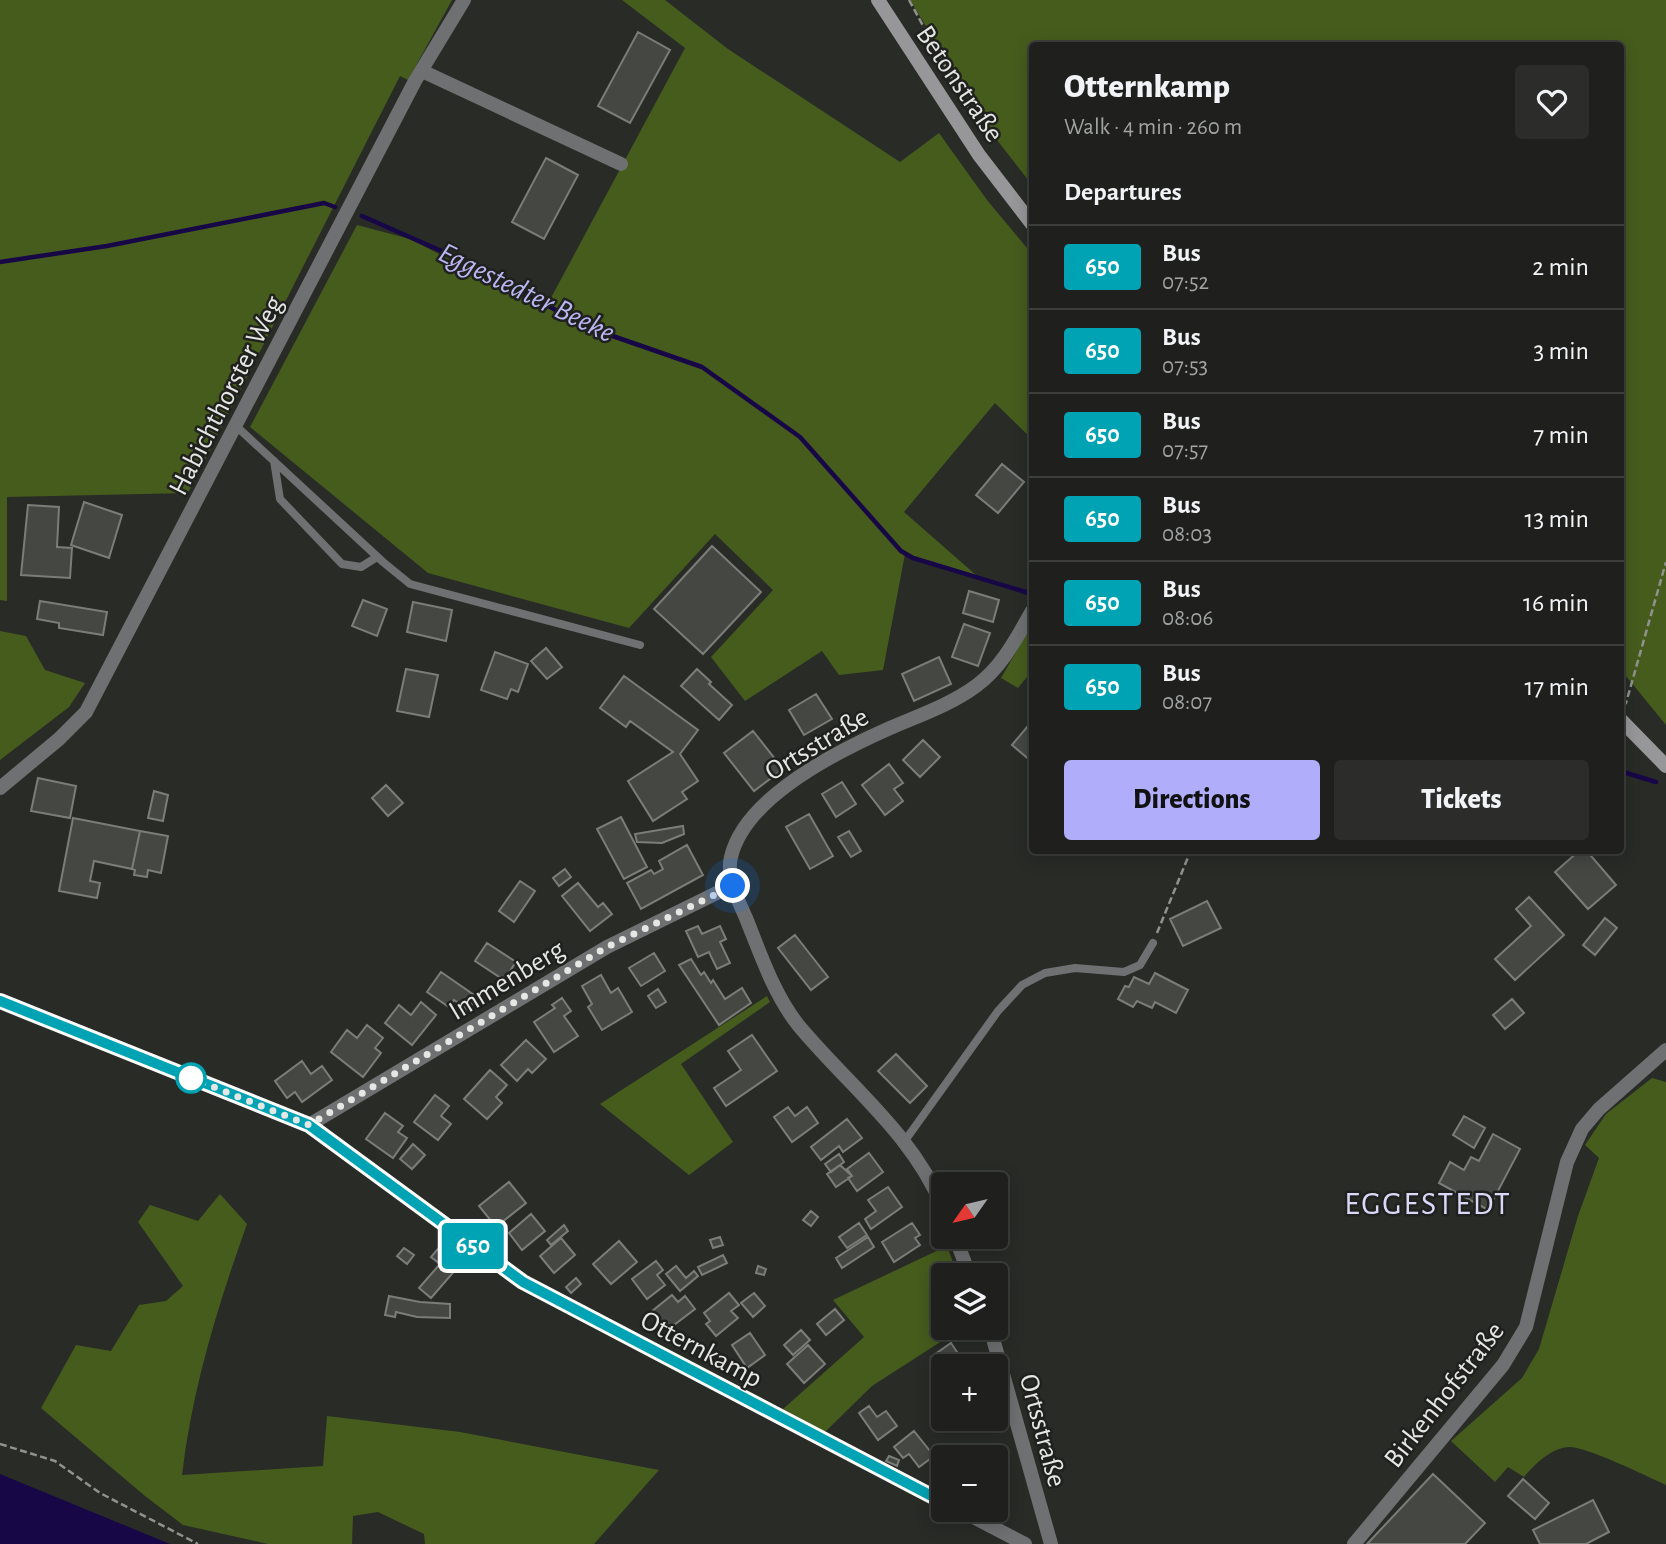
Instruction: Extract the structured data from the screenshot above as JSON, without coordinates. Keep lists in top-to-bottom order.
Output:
{
  "streets": {
    "main road": ["Betonstraße"],
    "street": [
      "Habichthorster Weg",
      "Ortsstraße",
      "Immenberg",
      "Otternkamp",
      "Birkenhofstraße"
    ]
  },
  "crossings": [
    ["Ortsstraße", "Immenberg"],
    ["Immenberg", "Otternkamp"]
  ],
  "districts": ["EGGESTEDT"],
  "water": ["Eggestedter Beeke"],
  "lines": ["bus line 650"],
  "north": "bottom left",
  "page": {
    "on_map": "650",
    "heading": [
      ["Otternkamp", "Walk · 4 min · 260 m"],
      "Departures"
    ],
    "list": [
      {
        "mark": "650",
        "name": "Bus",
        "note": "07:52",
        "value": "2 min"
      },
      {
        "mark": "650",
        "name": "Bus",
        "note": "07:53",
        "value": "3 min"
      },
      {
        "mark": "650",
        "name": "Bus",
        "note": "07:57",
        "value": "7 min"
      },
      {
        "mark": "650",
        "name": "Bus",
        "note": "08:03",
        "value": "13 min"
      },
      {
        "mark": "650",
        "name": "Bus",
        "note": "08:06",
        "value": "16 min"
      },
      {
        "mark": "650",
        "name": "Bus",
        "note": "08:07",
        "value": "17 min"
      }
    ],
    "buttons": ["Directions", "Tickets"],
    "map_buttons": ["+", "−"]
  }
}
